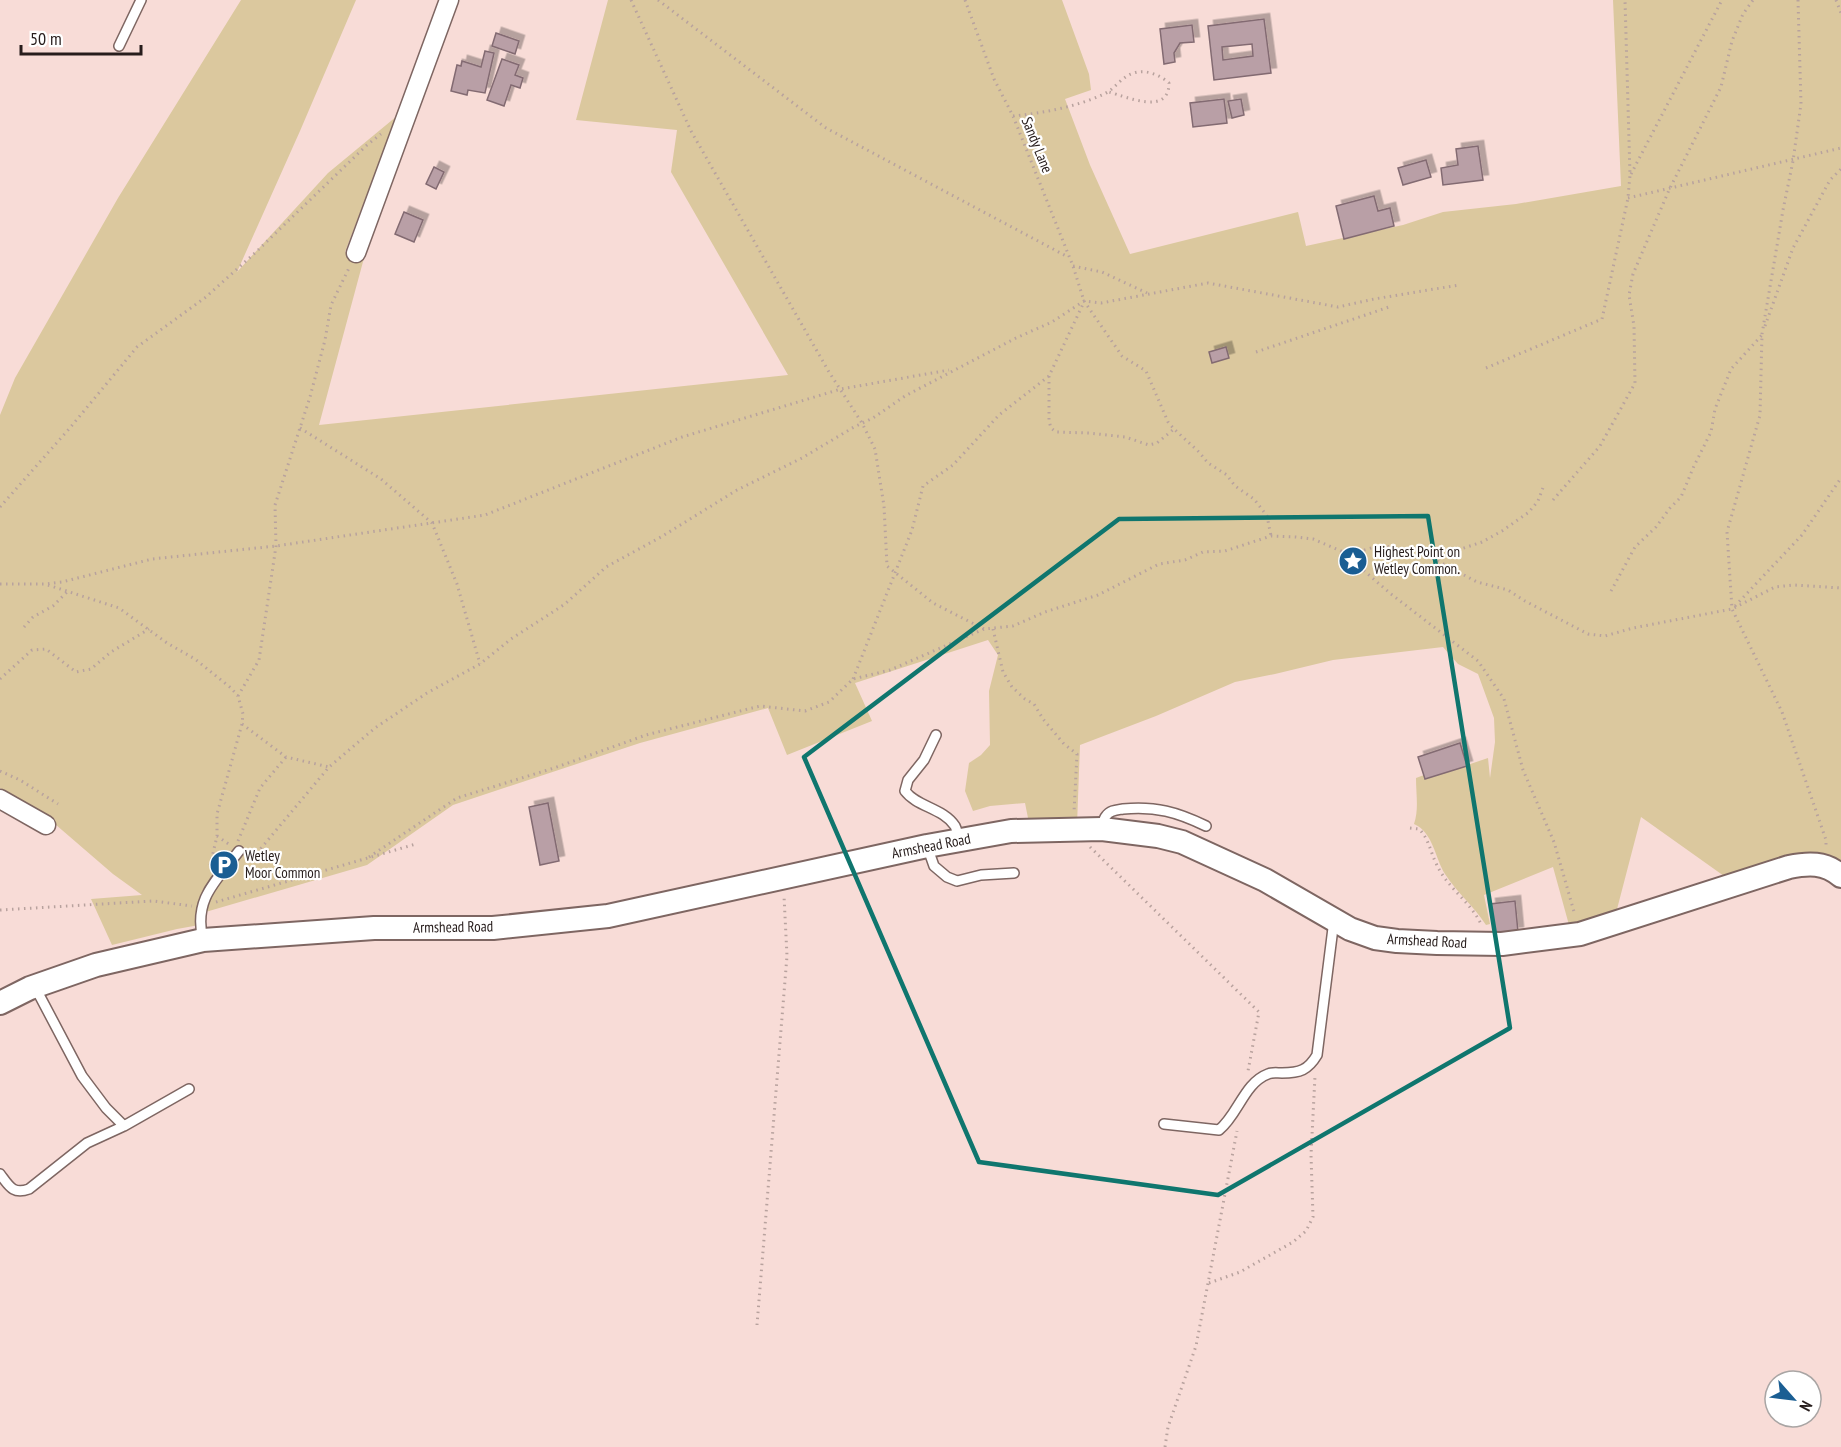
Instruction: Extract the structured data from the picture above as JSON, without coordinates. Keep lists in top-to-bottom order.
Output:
{
  "streets": {
    "street": ["Armshead Road"],
    "path": ["Sandy Lane"]
  },
  "places": {
    "place": ["Highest Point on Wetley Common."],
    "parking": ["Wetley Moor Common"]
  },
  "scale_bar": "50 m",
  "north": "bottom right"
}
